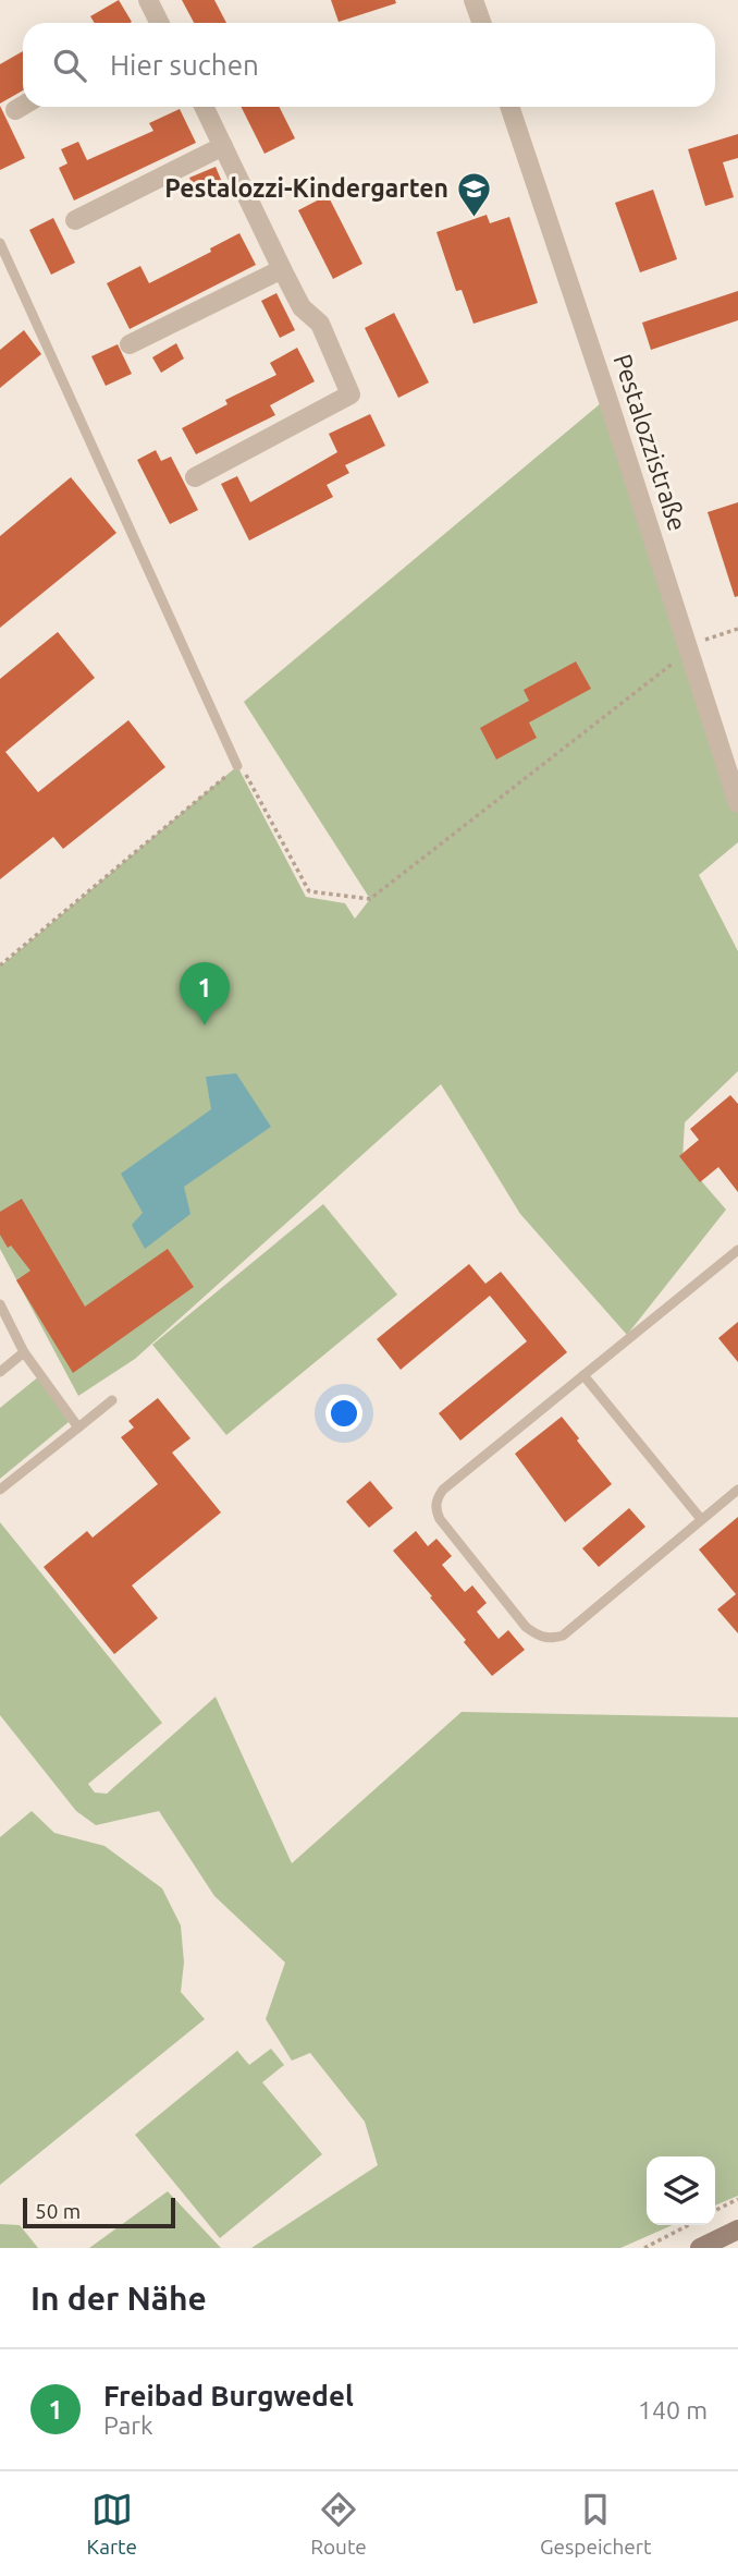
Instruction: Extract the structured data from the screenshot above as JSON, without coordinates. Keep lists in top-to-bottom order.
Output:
{
  "streets": {
    "street": ["Pestalozzistraße"]
  },
  "places": {
    "school or university": ["Pestalozzi-Kindergarten"]
  },
  "scale_bar": "50 m",
  "page": {
    "search": "Hier suchen",
    "pins": "1",
    "scale": "50 m",
    "heading": "In der Nähe",
    "list": [
      {
        "mark": "1",
        "name": "Freibad Burgwedel",
        "note": "Park",
        "value": "140 m"
      }
    ],
    "nav": ["Karte", "Route", "Gespeichert"]
  }
}
